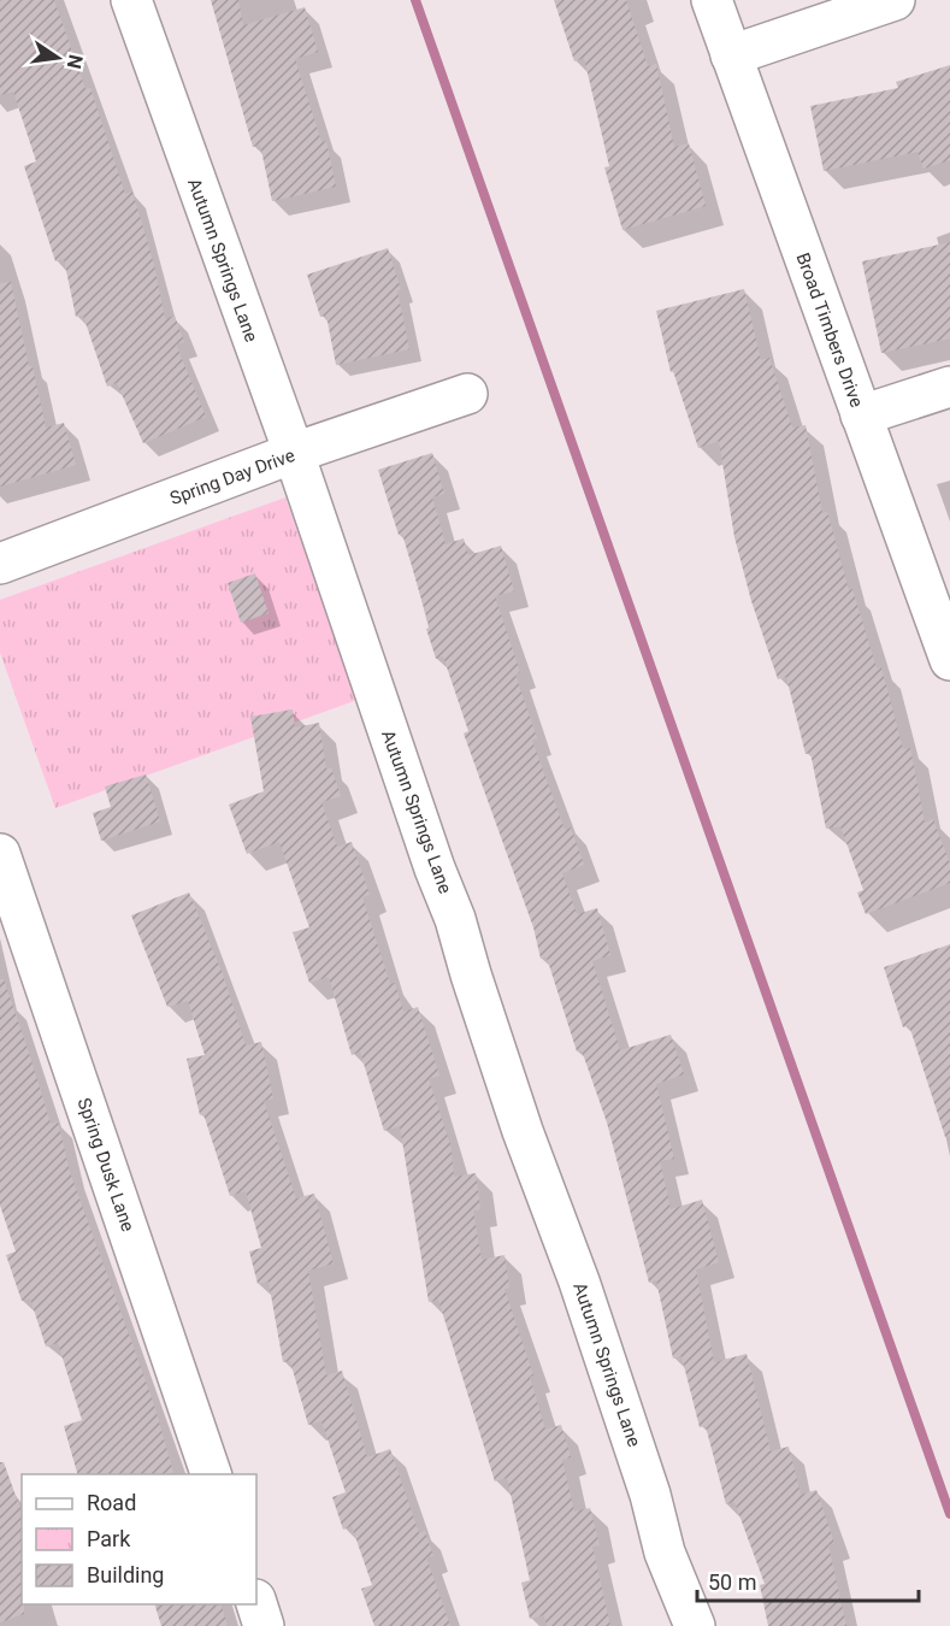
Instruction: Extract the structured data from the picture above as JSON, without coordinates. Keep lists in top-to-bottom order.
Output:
{
  "streets": {
    "street": [
      "Autumn Springs Lane",
      "Broad Timbers Drive",
      "Spring Day Drive",
      "Spring Dusk Lane"
    ]
  },
  "crossings": [
    ["Autumn Springs Lane", "Spring Day Drive"]
  ],
  "legend": ["Road", "Park", "Building"],
  "scale_bar": "50 m",
  "north": "right"
}
